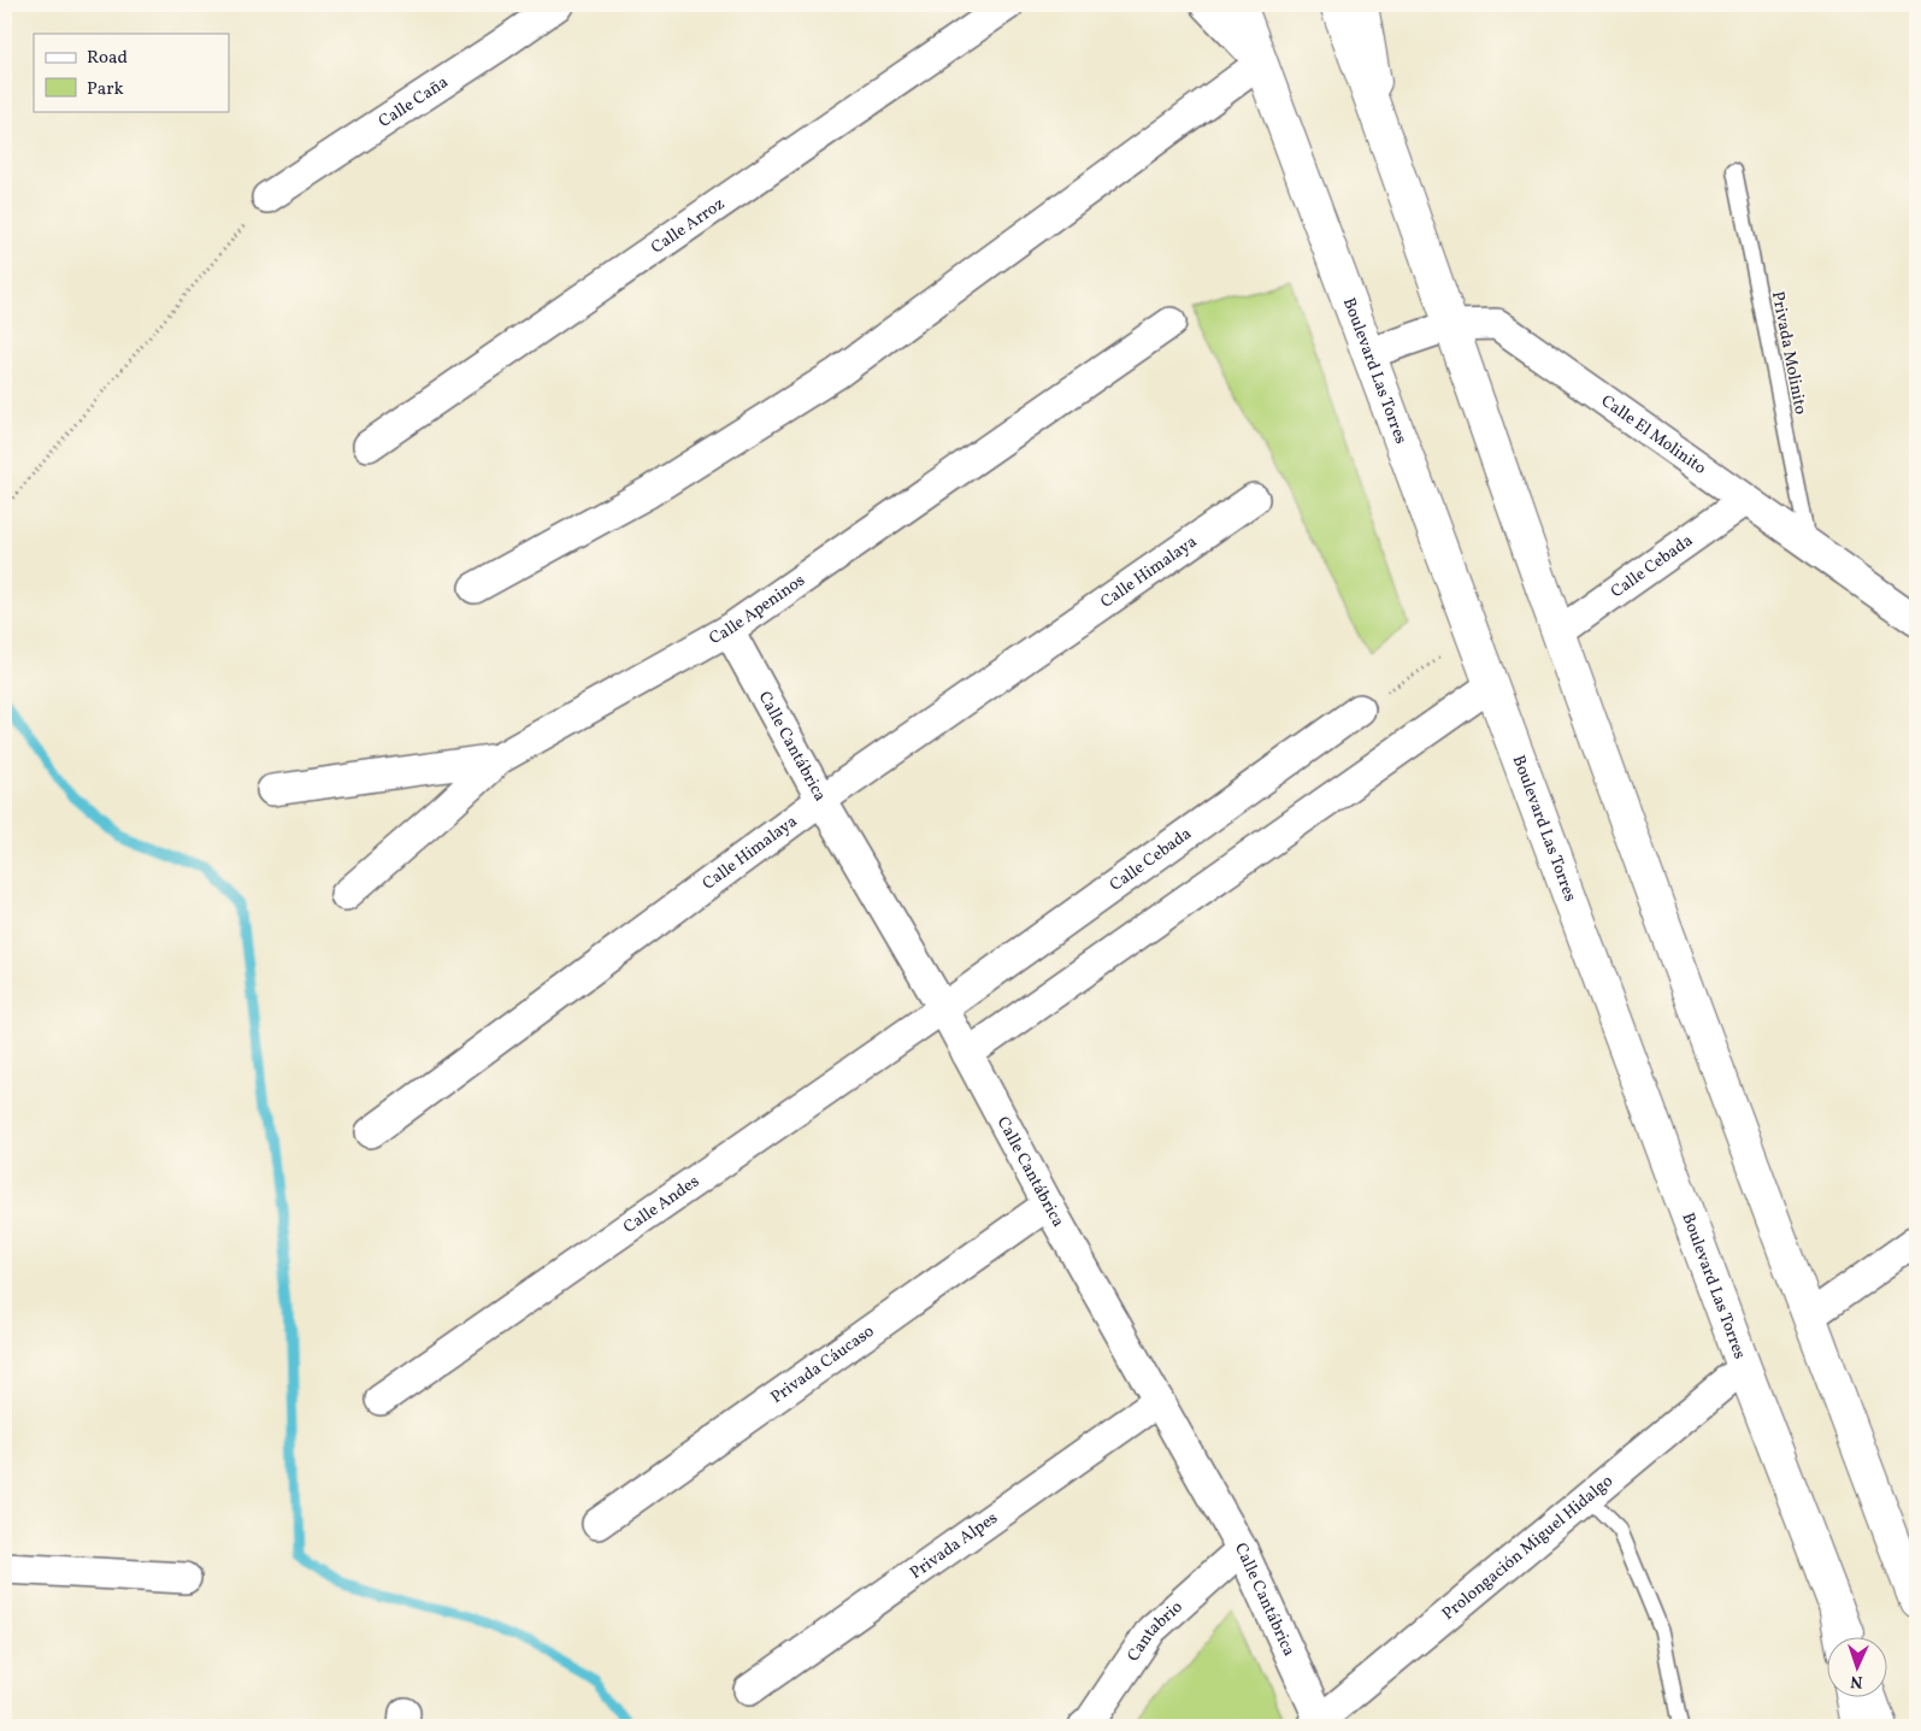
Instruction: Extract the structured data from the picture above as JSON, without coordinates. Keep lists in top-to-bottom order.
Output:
{
  "streets": {
    "main road": ["Boulevard Las Torres"],
    "street": [
      "Calle Caña",
      "Calle Arroz",
      "Calle El Molinito",
      "Calle Cebada",
      "Calle Himalaya",
      "Calle Apeninos",
      "Calle Cantábrica",
      "Calle Andes",
      "Privada Cáucaso",
      "Privada Alpes",
      "Prolongación Miguel Hidalgo",
      "Cantabrio"
    ],
    "lane": ["Privada Molinito"]
  },
  "crossings": [
    ["Privada Molinito", "Calle El Molinito"],
    ["Boulevard Las Torres", "Calle El Molinito"],
    ["Boulevard Las Torres", "Prolongación Miguel Hidalgo"],
    ["Calle El Molinito", "Calle Cebada"],
    ["Calle Cebada", "Calle Cantábrica"],
    ["Calle Cebada", "Calle Andes"],
    ["Calle Himalaya", "Calle Cantábrica"],
    ["Calle Apeninos", "Calle Cantábrica"],
    ["Calle Cantábrica", "Calle Andes"],
    ["Calle Cantábrica", "Privada Cáucaso"],
    ["Calle Cantábrica", "Privada Alpes"],
    ["Calle Cantábrica", "Prolongación Miguel Hidalgo"],
    ["Calle Cantábrica", "Cantabrio"]
  ],
  "legend": ["Road", "Park"],
  "north": "bottom"
}
